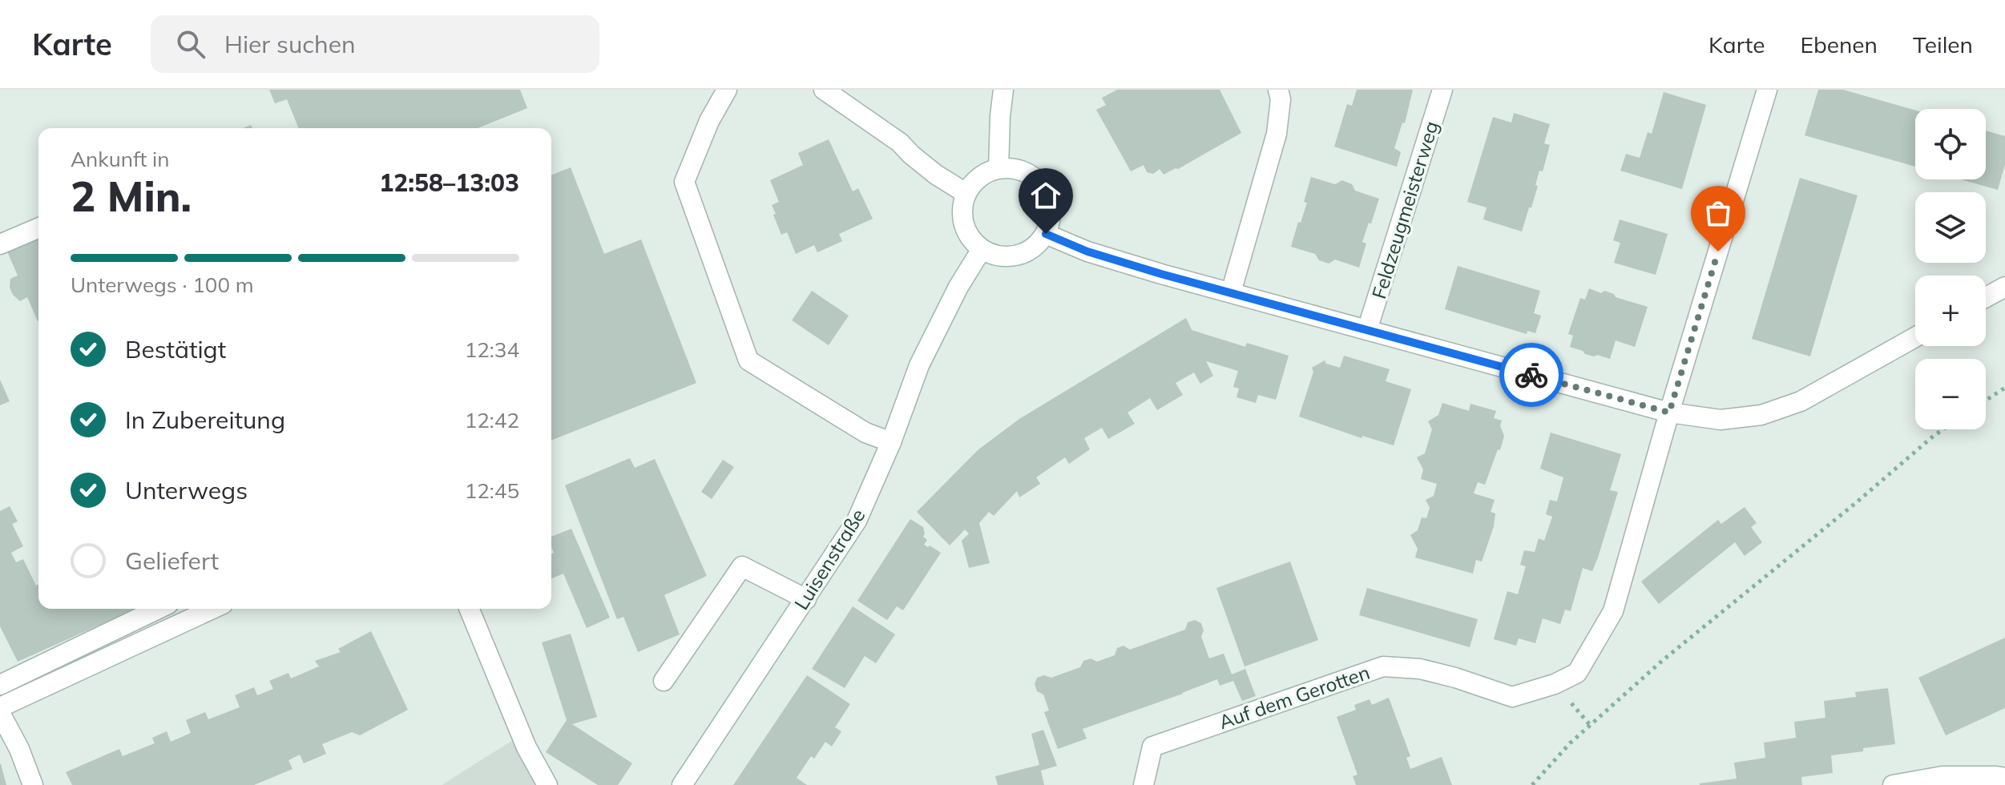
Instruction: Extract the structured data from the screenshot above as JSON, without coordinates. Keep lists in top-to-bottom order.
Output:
{
  "streets": {
    "street": ["Feldzeugmeisterweg", "Luisenstraße", "Auf dem Gerotten"]
  },
  "page": {
    "header": "Karte",
    "search": "Hier suchen",
    "nav": ["Karte", "Ebenen", "Teilen"],
    "map_buttons": ["+", "−"],
    "heading": ["2 Min.", "Ankunft in", "12:58–13:03"],
    "bar": "Unterwegs · 100 m",
    "list": [
      ["Bestätigt", "12:34"],
      ["In Zubereitung", "12:42"],
      ["Unterwegs", "12:45"],
      "Geliefert"
    ]
  }
}
